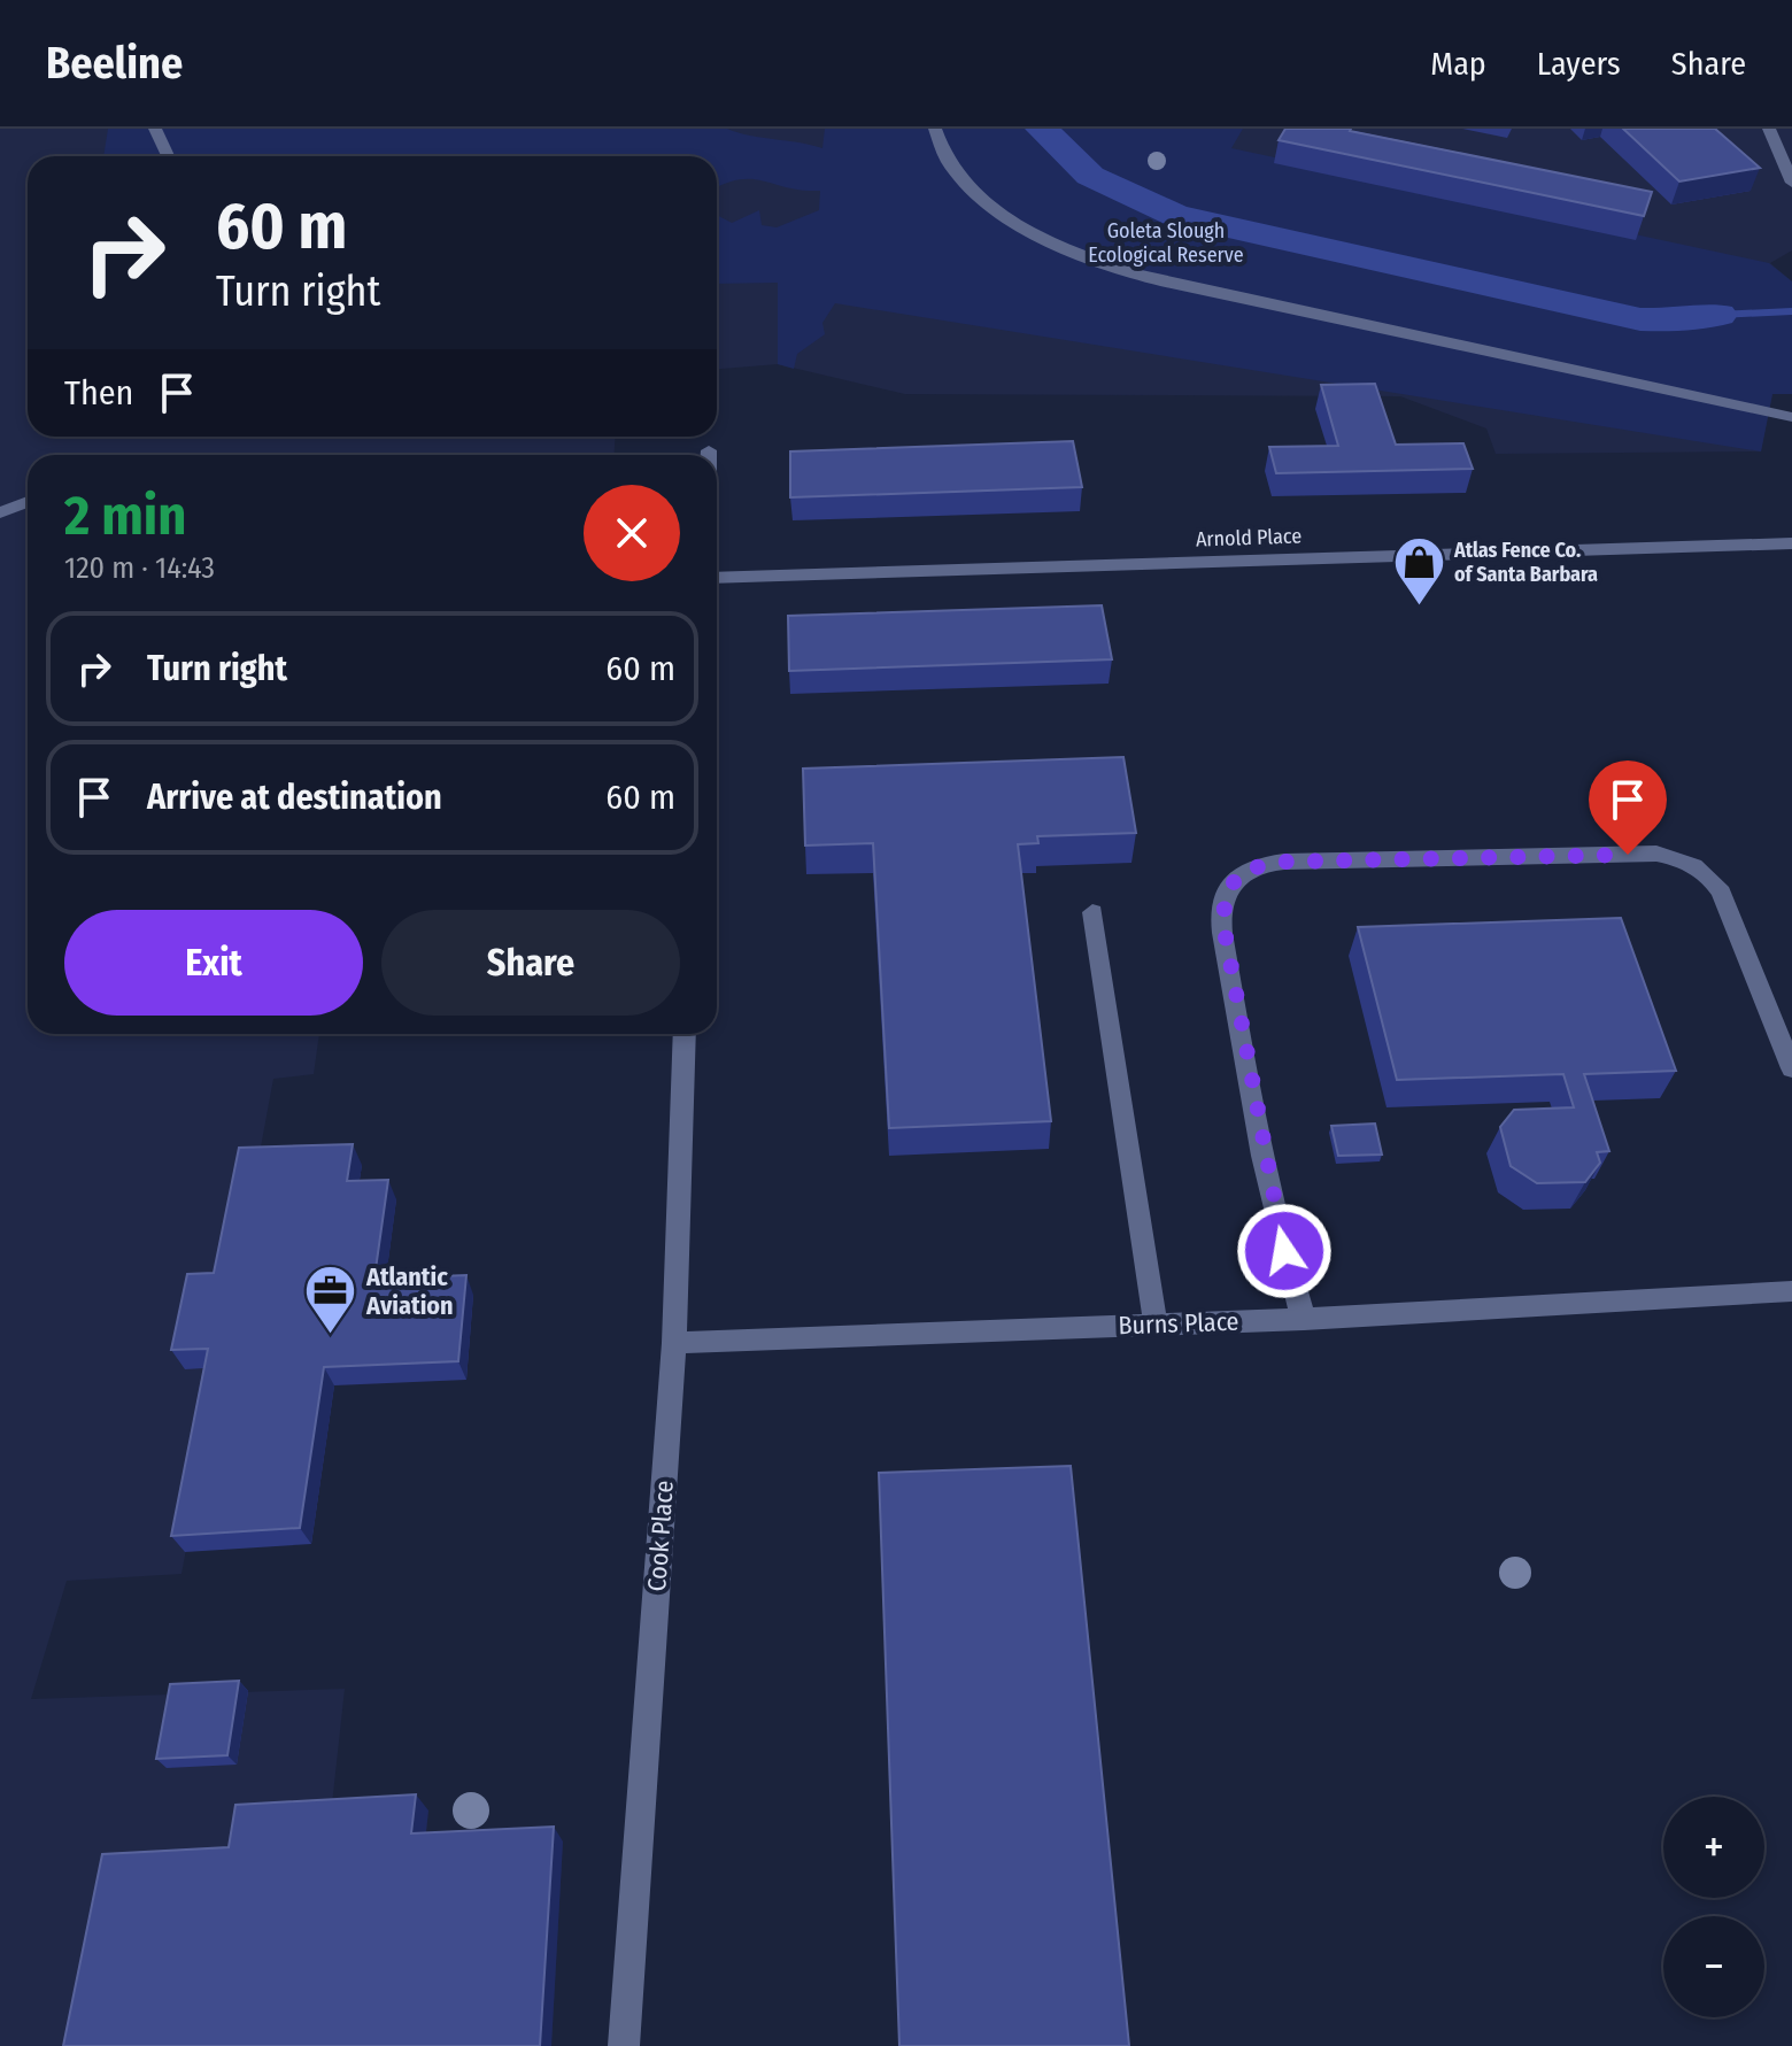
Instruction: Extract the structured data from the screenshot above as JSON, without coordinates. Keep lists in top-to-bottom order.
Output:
{
  "streets": {
    "street": ["Arnold Place", "Burns Place", "Cook Place"]
  },
  "crossings": [
    ["Burns Place", "Cook Place"]
  ],
  "parks": ["Goleta Slough Ecological Reserve"],
  "places": {
    "shop": ["Atlas Fence Co. of Santa Barbara"],
    "office": ["Atlantic Aviation"]
  },
  "page": {
    "header": "Beeline",
    "nav": ["Map", "Layers", "Share"],
    "turn": ["60 m", "Turn right"],
    "then": "Then",
    "heading": ["2 min", "120 m · 14:43"],
    "list": [
      {
        "name": "Turn right",
        "value": "60 m"
      },
      {
        "name": "Arrive at destination",
        "value": "60 m"
      }
    ],
    "buttons": ["Exit", "Share"],
    "map_buttons": ["+", "−"]
  }
}
